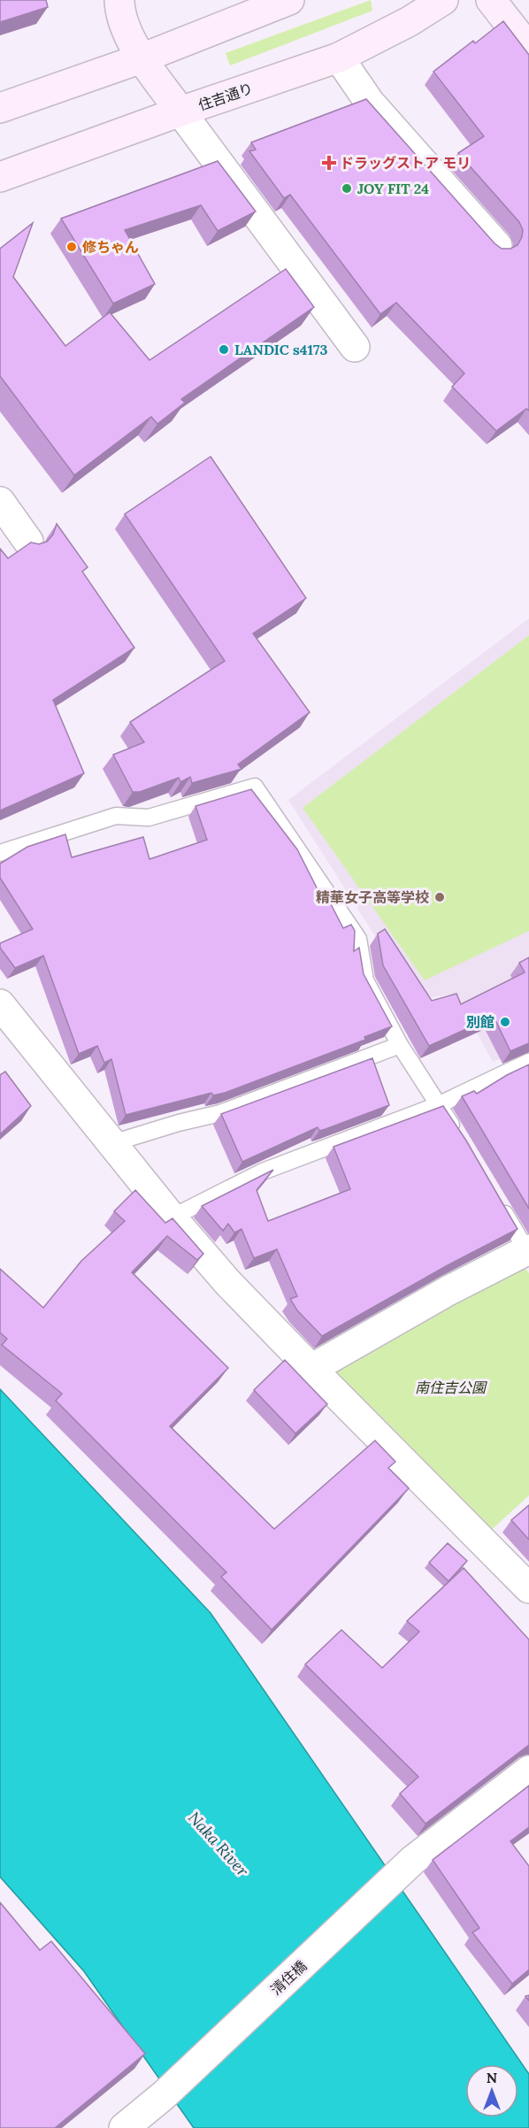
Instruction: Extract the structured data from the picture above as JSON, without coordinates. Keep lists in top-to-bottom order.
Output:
{
  "streets": {
    "main road": ["住吉通り"],
    "street": ["清住橋"]
  },
  "water": ["Naka River"],
  "parks": ["南住吉公園"],
  "places": {
    "health": ["ドラッグストア モリ"],
    "other": [
      "JOY FIT 24",
      "修ちゃん",
      "LANDIC s4173",
      "精華女子高等学校",
      "別館"
    ]
  },
  "north": "top"
}
